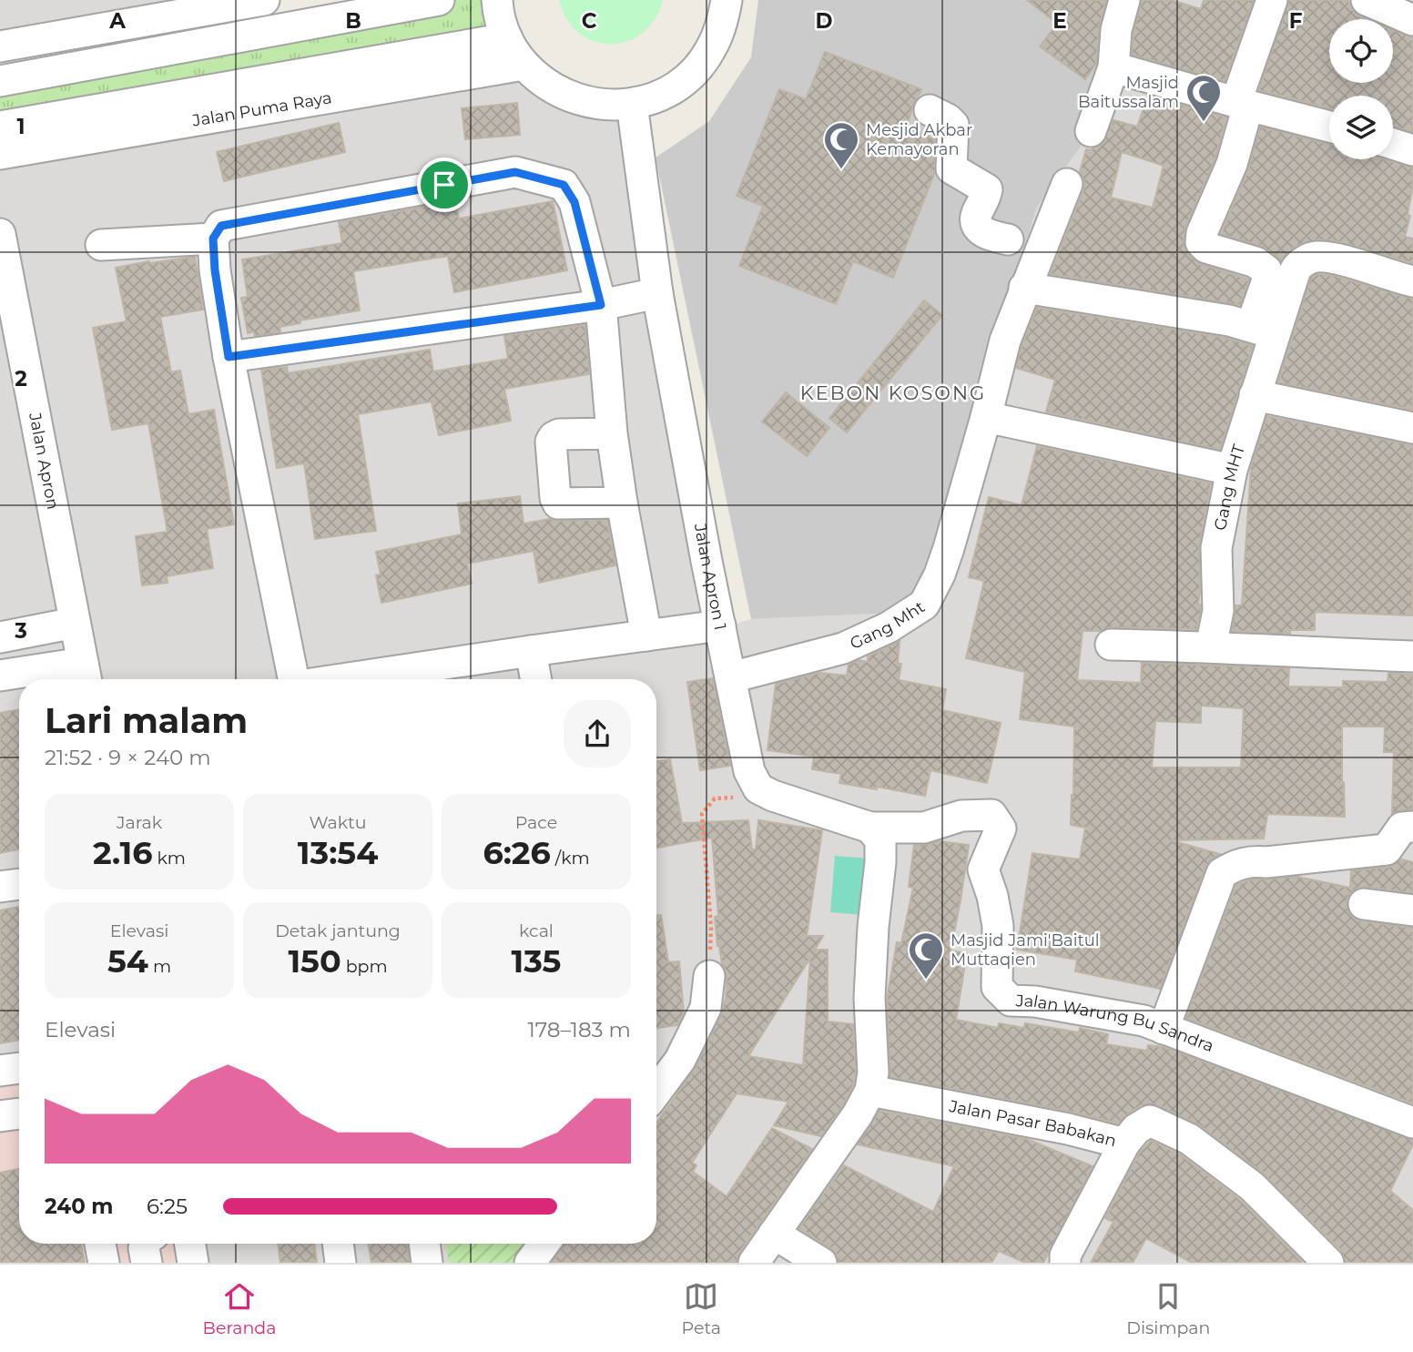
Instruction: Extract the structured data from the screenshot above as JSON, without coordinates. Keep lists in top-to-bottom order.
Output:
{
  "streets": {
    "street": [
      "Jalan Puma Raya",
      "Jalan Apron",
      "Gang MHT",
      "Jalan Apron 1",
      "Gang Mht",
      "Jalan Warung Bu Sandra",
      "Jalan Pasar Babakan"
    ]
  },
  "crossings": [
    ["Gang MHT", "Gang Mht"]
  ],
  "districts": ["KEBON KOSONG"],
  "places": {
    "mosque": ["Masjid Baitussalam", "Mesjid Akbar Kemayoran", "Masjid Jami'Baitul Muttaqien"]
  },
  "page": {
    "heading": ["Lari malam", "21:52 · 9 × 240 m"],
    "stats": [
      ["Jarak", "2.16 km"],
      ["Waktu", "13:54"],
      ["Pace", "6:26 /km"],
      ["Elevasi", "54 m"],
      ["Detak jantung", "150 bpm"],
      ["kcal", "135"]
    ],
    "chart": ["Elevasi", "178–183 m"],
    "list": [
      {
        "name": "240 m",
        "note": "6:25"
      }
    ],
    "tabs": ["Beranda", "Peta", "Disimpan"]
  },
  "grid": {
    "columns": [
      "A",
      "B",
      "C",
      "D",
      "E",
      "F"
    ],
    "rows": ["1", "2", "3"]
  }
}
